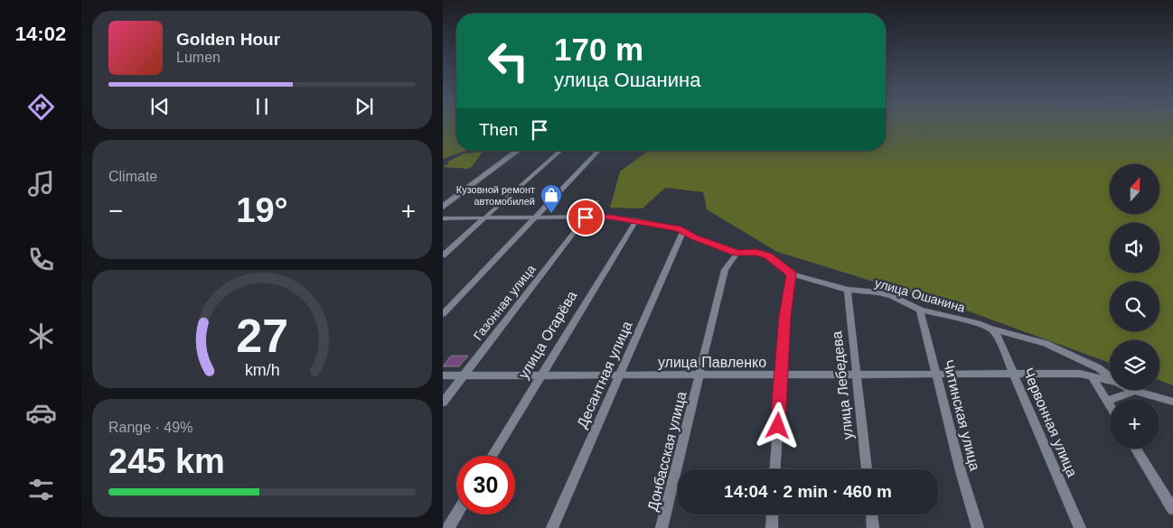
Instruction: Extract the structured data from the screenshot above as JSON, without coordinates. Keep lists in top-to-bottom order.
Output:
{
  "streets": {
    "street": [
      "улица Ошанина",
      "Газонная улица",
      "улица Огарёва",
      "улица Павленко",
      "Десантная улица",
      "улица Лебедева",
      "Читинская улица",
      "Червонная улица",
      "Донбасская улица"
    ]
  },
  "crossings": [
    ["улица Ошанина", "Газонная улица"],
    ["улица Ошанина", "улица Огарёва"],
    ["улица Ошанина", "Десантная улица"],
    ["улица Ошанина", "улица Лебедева"],
    ["улица Ошанина", "Читинская улица"],
    ["улица Ошанина", "Червонная улица"],
    ["улица Ошанина", "Донбасская улица"],
    ["Газонная улица", "улица Павленко"],
    ["улица Огарёва", "улица Павленко"],
    ["улица Павленко", "Десантная улица"],
    ["улица Павленко", "улица Лебедева"],
    ["улица Павленко", "Читинская улица"],
    ["улица Павленко", "Червонная улица"],
    ["улица Павленко", "Донбасская улица"]
  ],
  "places": {
    "shop": ["Кузовной ремонт автомобилей"]
  },
  "north": "top",
  "page": {
    "tabs": "14:02",
    "turn": ["170 m", "улица Ошанина"],
    "song": ["Golden Hour", "Lumen"],
    "then": "Then",
    "tile": [
      "Climate",
      ["Range · 49%", "245 km"]
    ],
    "map_buttons": "+",
    "heat": ["−", "19°", "+"],
    "limit": "30",
    "trip": "14:04 · 2 min · 460 m",
    "gauge": ["27", "km/h"]
  }
}
